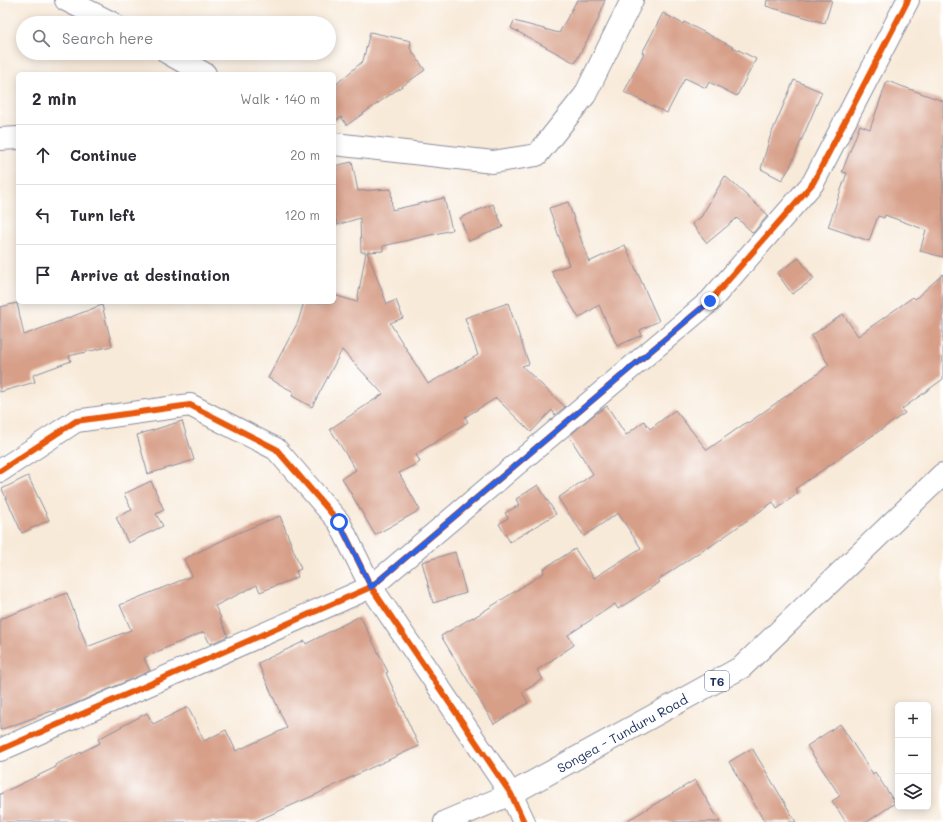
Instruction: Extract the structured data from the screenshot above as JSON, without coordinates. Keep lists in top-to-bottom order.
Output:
{
  "streets": {
    "main road": ["T6", "Songea - Tunduru Road"]
  },
  "page": {
    "search": "Search here",
    "heading": ["2 min", "Walk · 140 m"],
    "list": [
      ["Continue", "20 m"],
      ["Turn left", "120 m"],
      "Arrive at destination"
    ],
    "map_buttons": ["+", "−"]
  }
}
